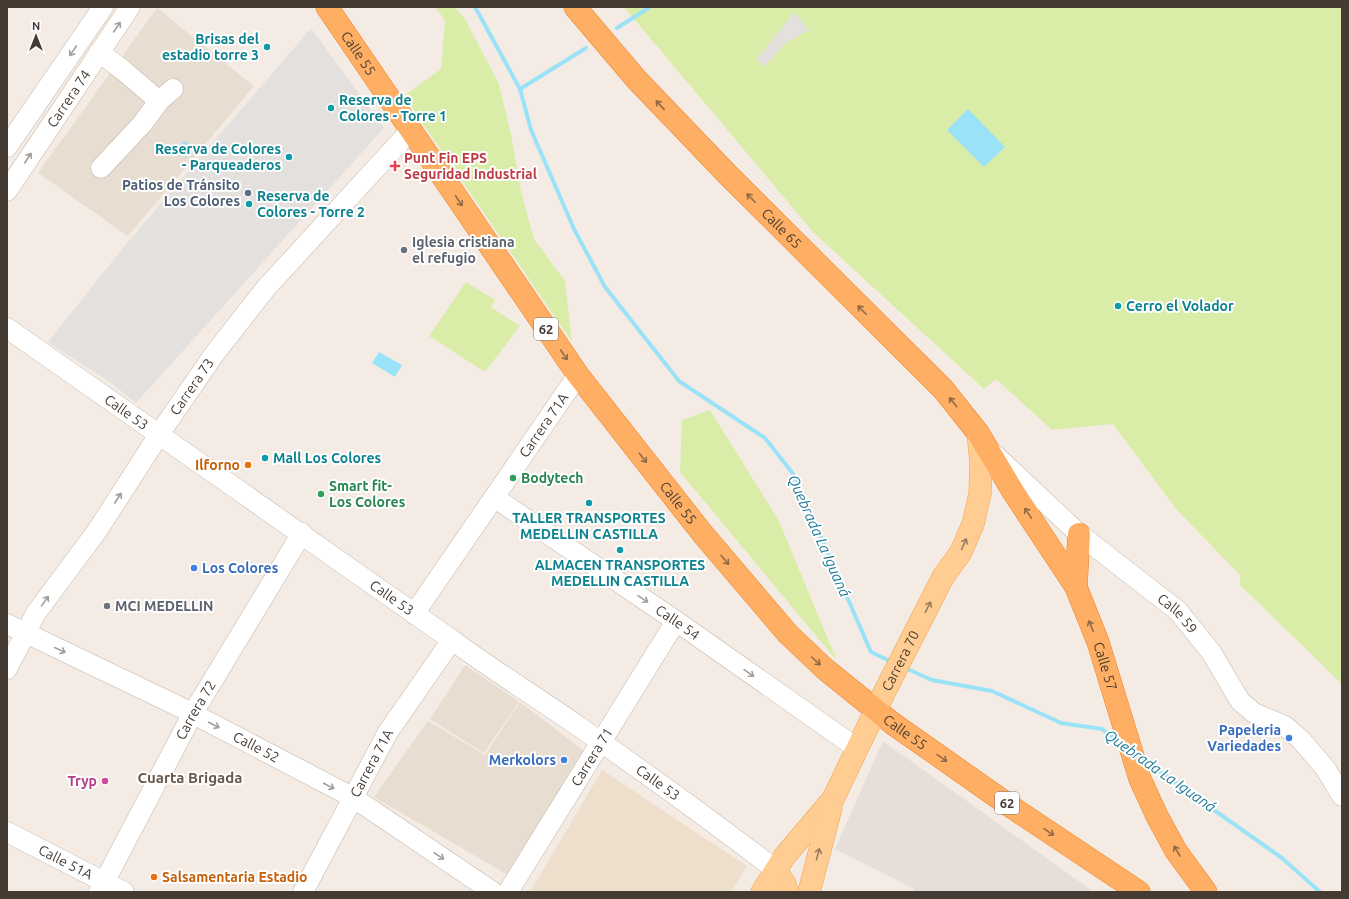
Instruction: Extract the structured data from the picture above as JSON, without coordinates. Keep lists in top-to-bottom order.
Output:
{
  "streets": {
    "highway": [
      "Calle 55",
      "Calle 65",
      "62",
      "Calle 57"
    ],
    "main road": ["Carrera 70"],
    "street": [
      "Carrera 74",
      "Carrera 73",
      "Calle 53",
      "Carrera 71A",
      "Calle 59",
      "Calle 54",
      "Carrera 72",
      "Calle 52",
      "Carrera 71",
      "Calle 51A"
    ]
  },
  "crossings": [
    ["Calle 55", "Carrera 73"],
    ["Calle 55", "Carrera 71A"],
    ["Calle 55", "Carrera 70"],
    ["Calle 65", "Calle 59"],
    ["Calle 65", "Carrera 70"],
    ["Calle 65", "Calle 57"],
    ["Carrera 73", "Calle 53"],
    ["Carrera 73", "Calle 52"],
    ["Calle 53", "Carrera 71A"],
    ["Calle 53", "Carrera 70"],
    ["Calle 53", "Carrera 72"],
    ["Calle 53", "Carrera 71"],
    ["Carrera 71A", "Calle 54"],
    ["Carrera 71A", "Calle 52"],
    ["Calle 59", "Carrera 70"],
    ["Calle 59", "Calle 57"],
    ["Calle 54", "Carrera 70"],
    ["Calle 54", "Carrera 71"],
    ["Carrera 70", "Calle 57"],
    ["Carrera 72", "Calle 52"],
    ["Carrera 72", "Calle 51A"]
  ],
  "one_way": [
    "Calle 55",
    "Calle 65",
    "Carrera 73",
    "Calle 54",
    "Carrera 70",
    "Calle 57",
    "Calle 52"
  ],
  "districts": ["Cuarta Brigada"],
  "water": ["Quebrada La Iguaná"],
  "places": {
    "other": [
      "Brisas del estadio torre 3",
      "Reserva de Colores - Torre 1",
      "Reserva de Colores - Parqueaderos",
      "Patios de Tránsito Los Colores",
      "Reserva de Colores - Torre 2",
      "Iglesia cristiana el refugio",
      "Cerro el Volador",
      "Mall Los Colores",
      "Ilforno",
      "Bodytech",
      "Smart fit- Los Colores",
      "TALLER TRANSPORTES MEDELLIN CASTILLA",
      "ALMACEN TRANSPORTES MEDELLIN CASTILLA",
      "Los Colores",
      "MCI MEDELLIN",
      "Papeleria Variedades",
      "Merkolors",
      "Tryp",
      "Salsamentaria Estadio"
    ],
    "health": ["Punt Fin EPS Seguridad Industrial"]
  },
  "north": "top"
}
